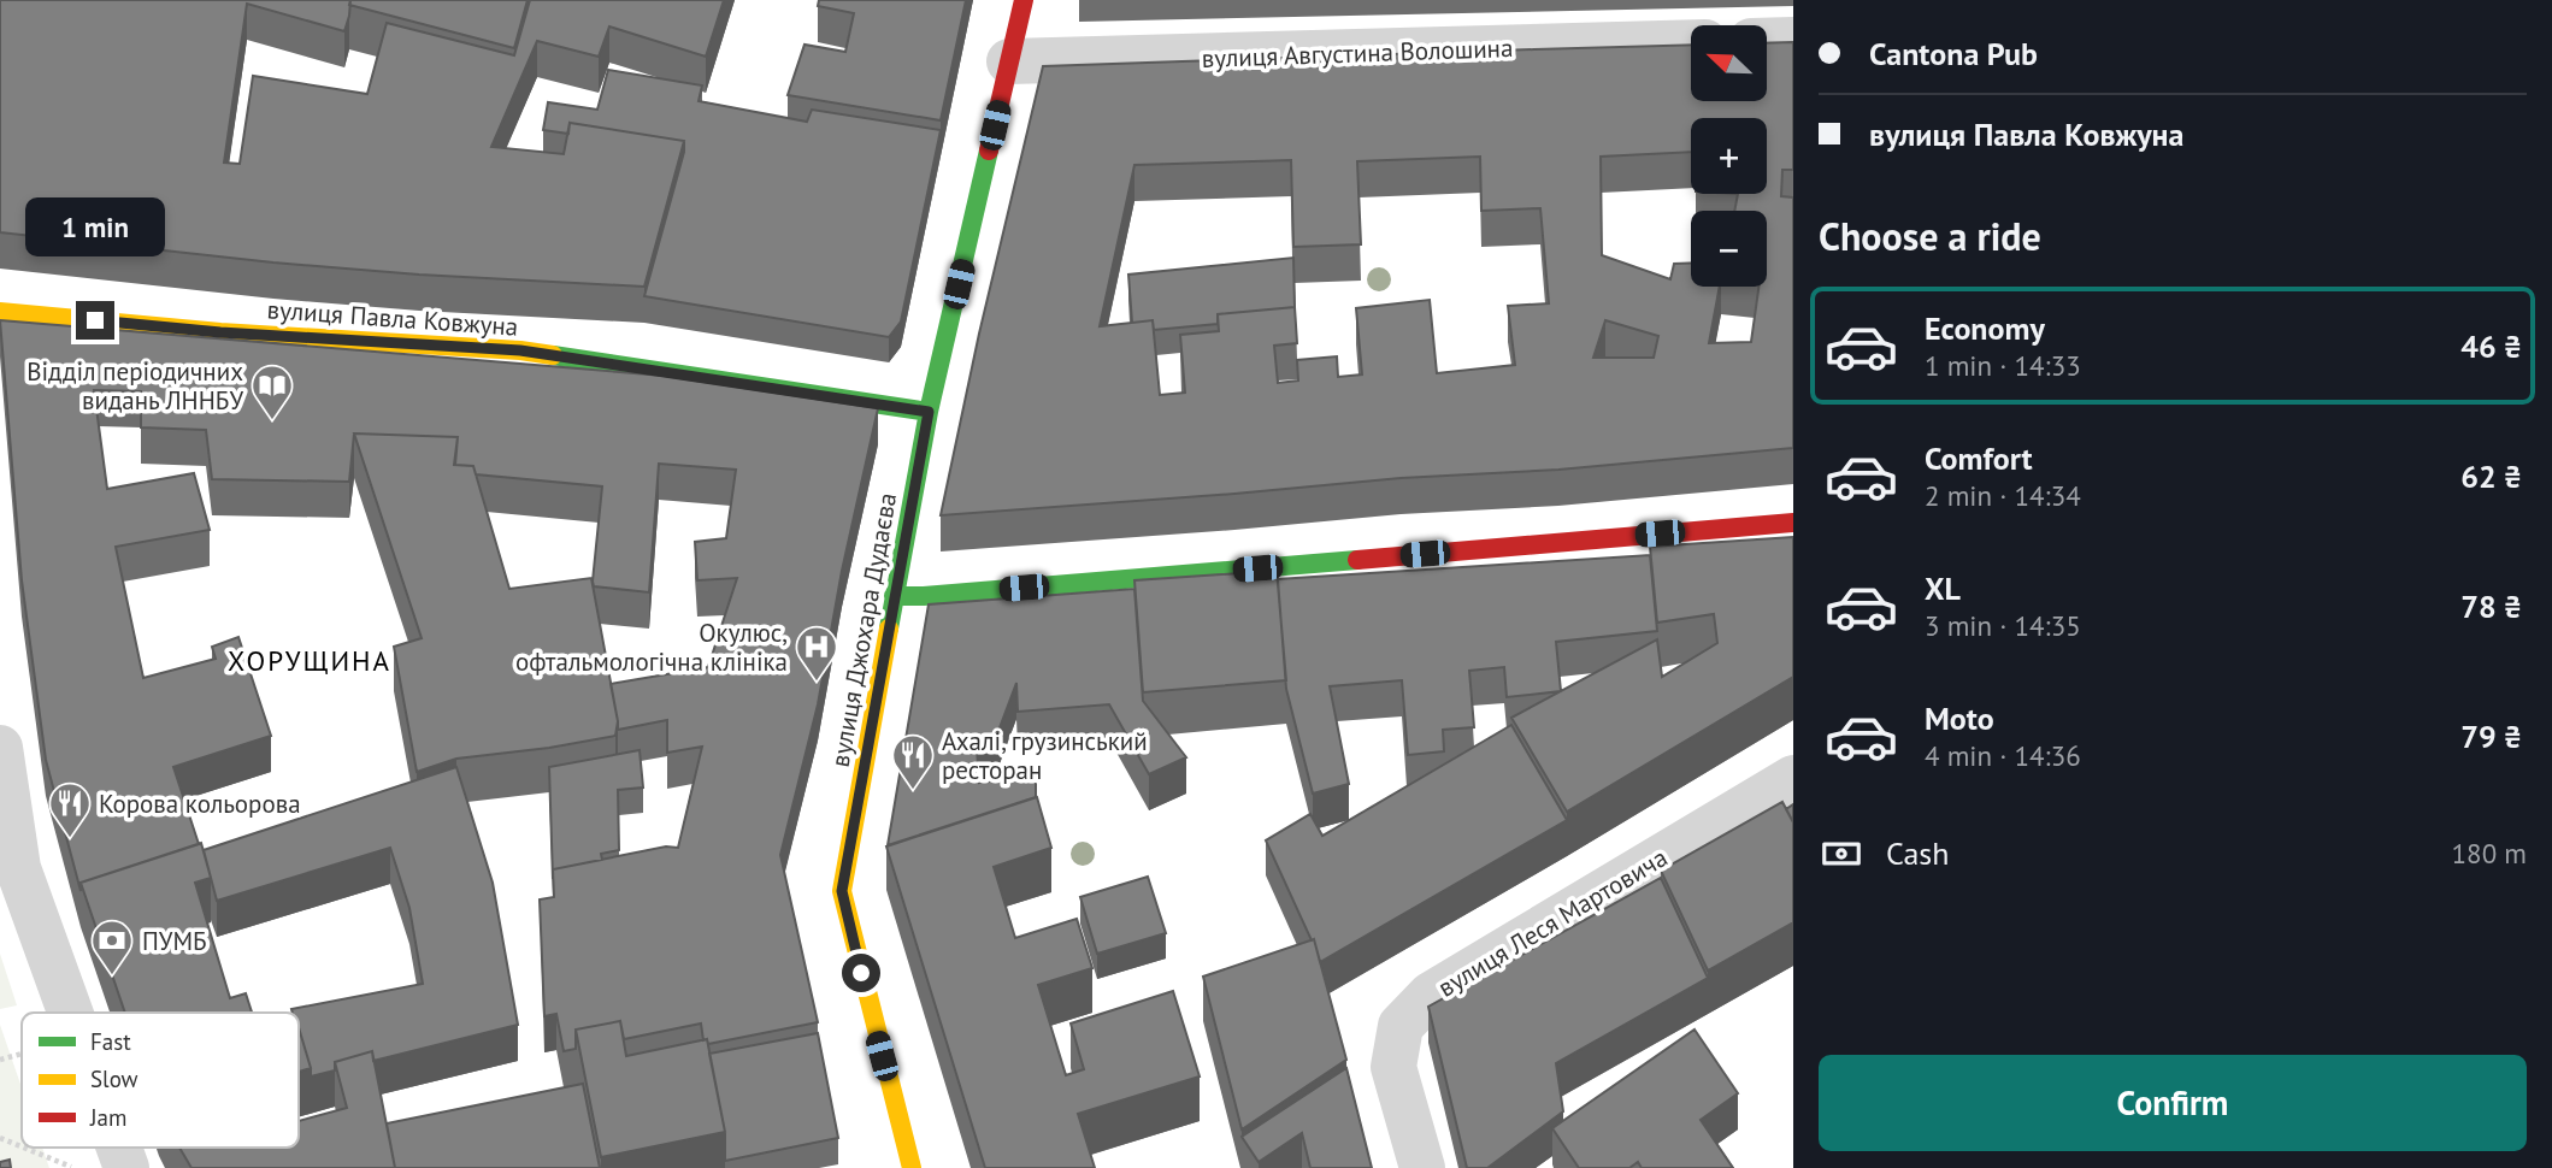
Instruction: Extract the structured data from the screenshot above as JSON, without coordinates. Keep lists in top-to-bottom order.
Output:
{
  "streets": {
    "street": [
      "вулиця Августина Волошина",
      "вулиця Павла Ковжуна",
      "вулиця Джохара Дудаєва",
      "вулиця Леся Мартовича"
    ]
  },
  "crossings": [
    ["вулиця Августина Волошина", "вулиця Джохара Дудаєва"],
    ["вулиця Павла Ковжуна", "вулиця Джохара Дудаєва"]
  ],
  "districts": ["ХОРУЩИНА"],
  "places": {
    "library": ["Відділ періодичних видань ЛННБУ"],
    "hospital": ["Окулюс, офтальмологічна клініка"],
    "restaurant": ["Ахалі, грузинський ресторан", "Корова кольорова"],
    "bank": ["ПУМБ"]
  },
  "legend": ["Fast", "Slow", "Jam"],
  "north": "top left",
  "page": {
    "banner": ["Cantona Pub", "вулиця Павла Ковжуна"],
    "map_buttons": ["+", "−"],
    "heading": "Choose a ride",
    "bubble": "1 min",
    "list": [
      {
        "name": "Economy",
        "note": "1 min · 14:33",
        "value": "46 ₴"
      },
      {
        "name": "Comfort",
        "note": "2 min · 14:34",
        "value": "62 ₴"
      },
      {
        "name": "XL",
        "note": "3 min · 14:35",
        "value": "78 ₴"
      },
      {
        "name": "Moto",
        "note": "4 min · 14:36",
        "value": "79 ₴"
      }
    ],
    "pay": ["Cash", "180 m"],
    "buttons": "Confirm"
  }
}
